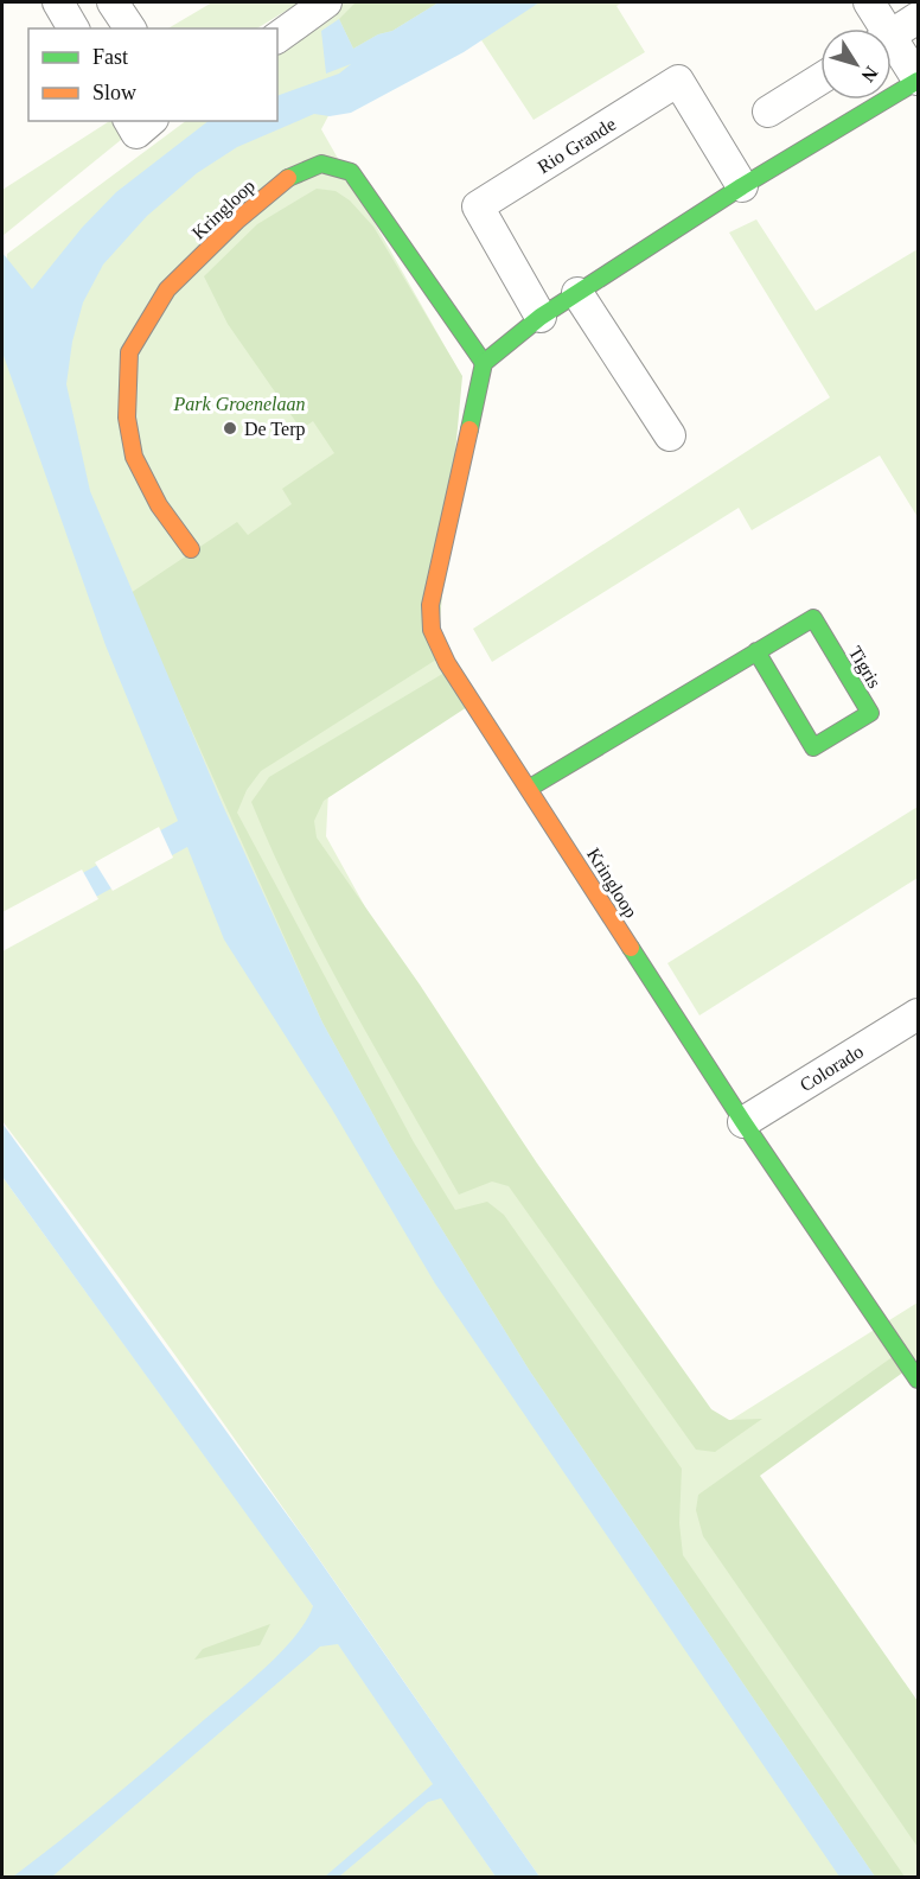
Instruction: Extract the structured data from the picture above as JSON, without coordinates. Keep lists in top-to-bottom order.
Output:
{
  "streets": {
    "street": [
      "Rio Grande",
      "Kringloop",
      "Tigris",
      "Colorado"
    ]
  },
  "crossings": [
    ["Kringloop", "Tigris"],
    ["Kringloop", "Colorado"]
  ],
  "parks": ["Park Groenelaan"],
  "places": ["De Terp"],
  "legend": ["Fast", "Slow"],
  "north": "bottom right"
}
